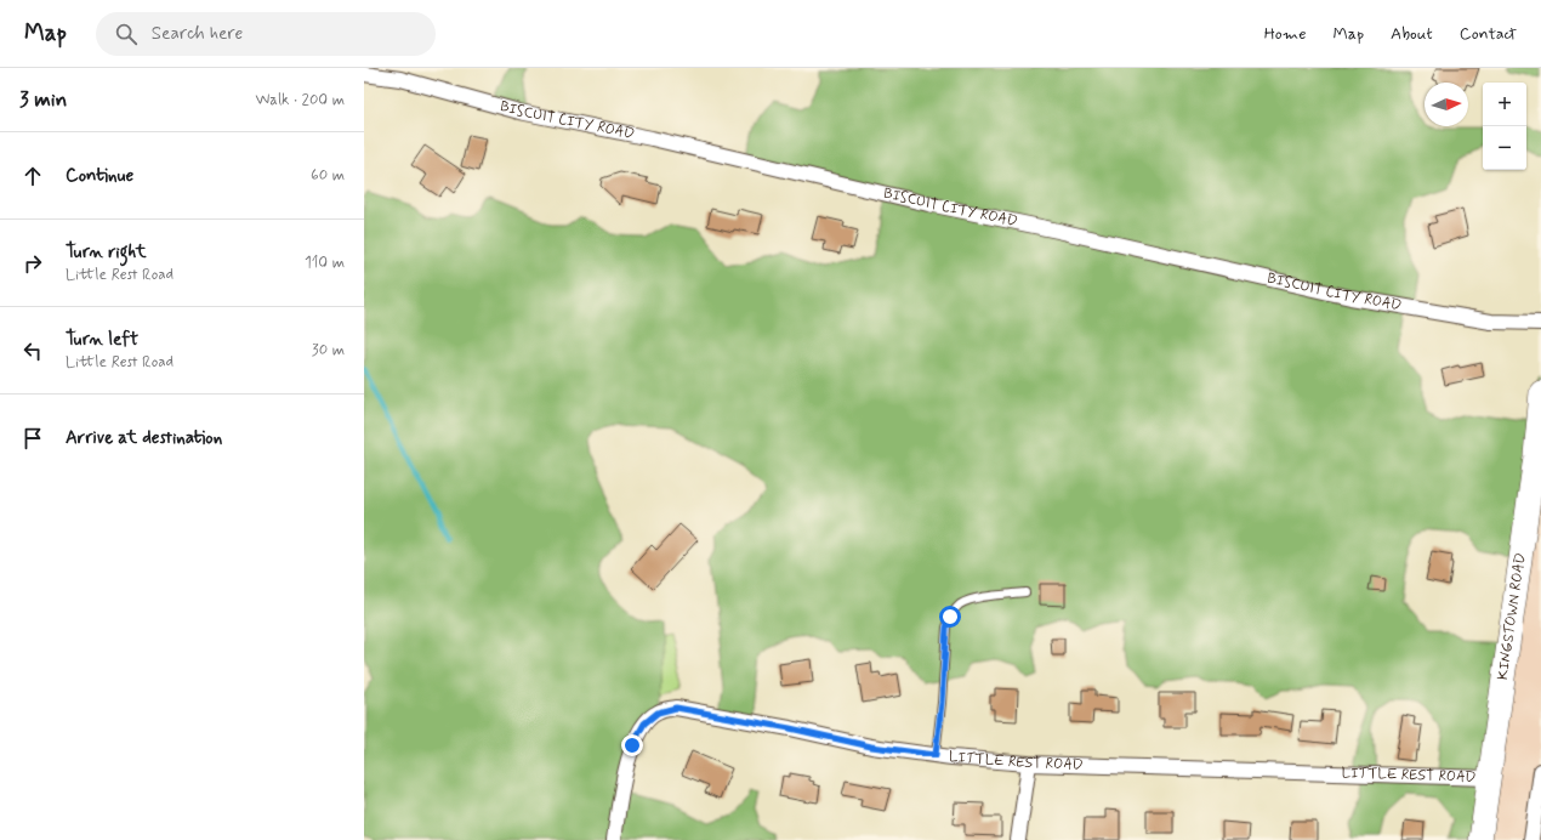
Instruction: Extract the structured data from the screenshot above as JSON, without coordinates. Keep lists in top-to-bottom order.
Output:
{
  "streets": {
    "main road": ["KINGSTOWN ROAD"],
    "street": ["BISCUIT CITY ROAD", "LITTLE REST ROAD"]
  },
  "crossings": [
    ["KINGSTOWN ROAD", "LITTLE REST ROAD"]
  ],
  "north": "right",
  "page": {
    "header": "Map",
    "search": "Search here",
    "nav": [
      "Home",
      "Map",
      "About",
      "Contact"
    ],
    "heading": ["3 min", "Walk · 200 m"],
    "map_buttons": ["+", "−"],
    "list": [
      ["Continue", "60 m"],
      ["Turn right", "Little Rest Road", "110 m"],
      ["Turn left", "Little Rest Road", "30 m"],
      "Arrive at destination"
    ]
  }
}
